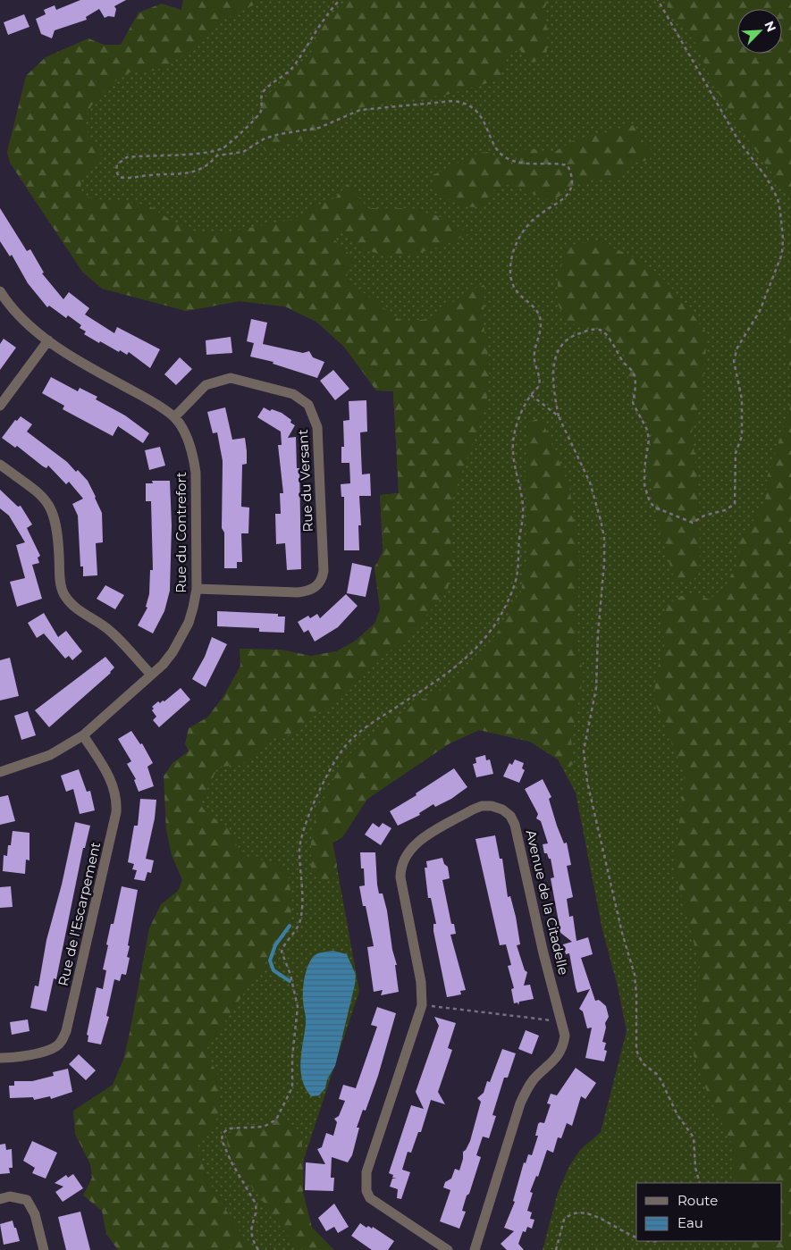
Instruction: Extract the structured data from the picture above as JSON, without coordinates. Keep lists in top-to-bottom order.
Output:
{
  "streets": {
    "street": [
      "Rue du Versant",
      "Rue du Contrefort",
      "Avenue de la Citadelle",
      "Rue de l'Escarpement"
    ]
  },
  "crossings": [
    ["Rue du Versant", "Rue du Contrefort"],
    ["Rue du Contrefort", "Rue de l'Escarpement"]
  ],
  "legend": ["Route", "Eau"],
  "north": "top right"
}
